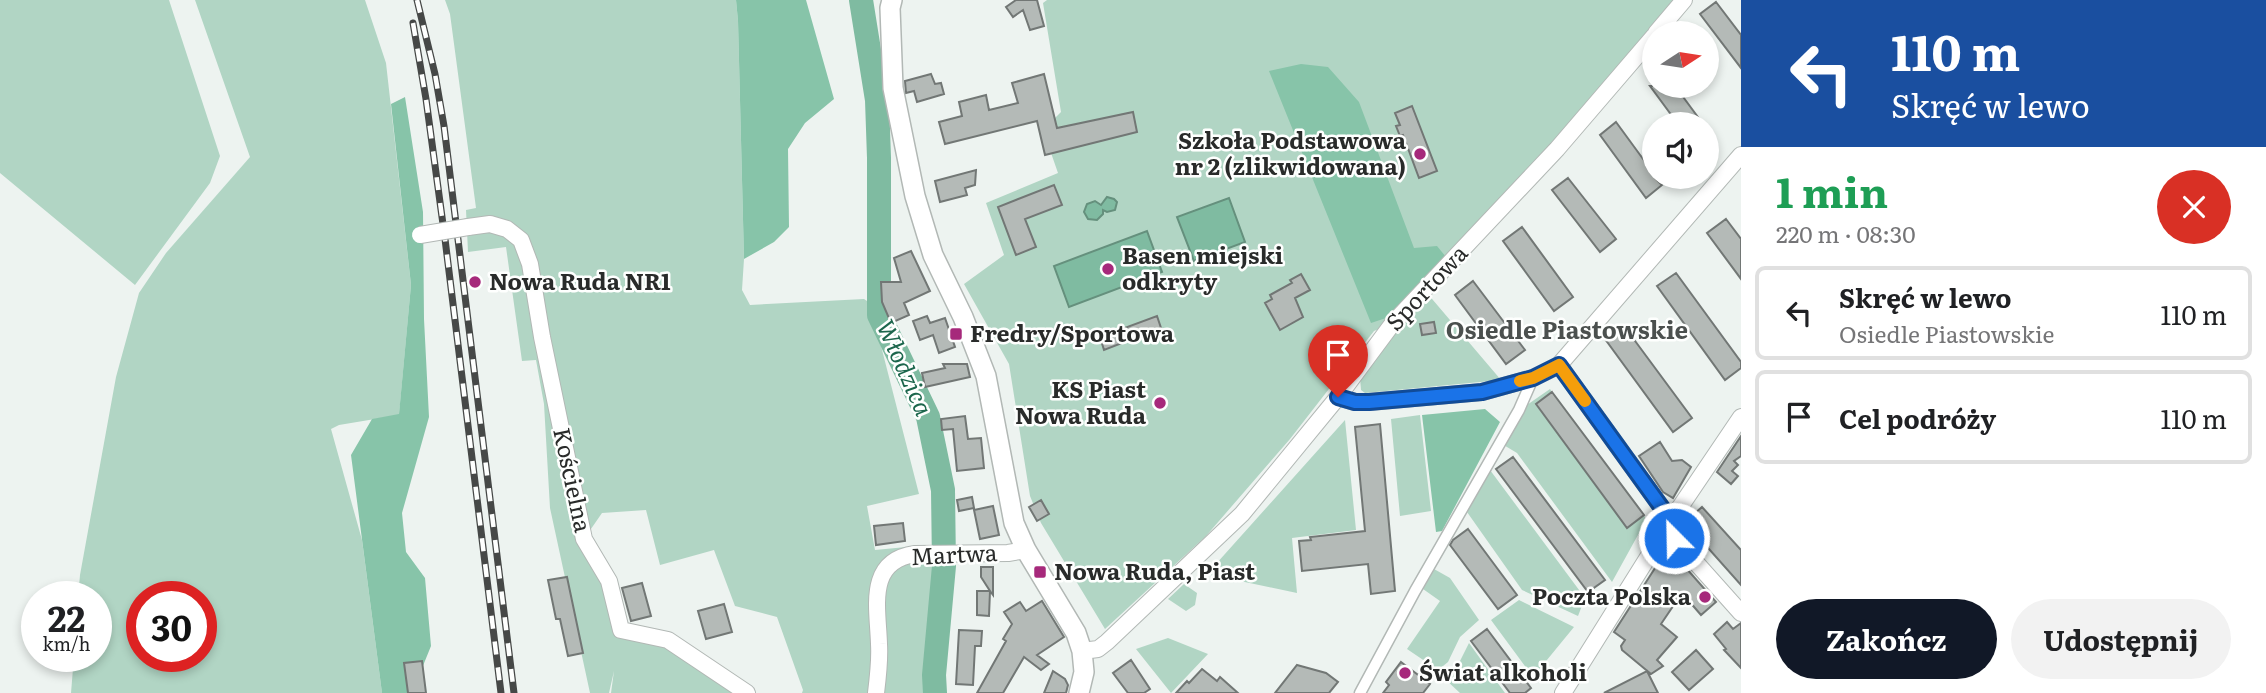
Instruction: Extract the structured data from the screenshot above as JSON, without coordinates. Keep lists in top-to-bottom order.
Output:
{
  "streets": {
    "street": ["Sportowa", "Kościelna", "Martwa"]
  },
  "districts": ["Osiedle Piastowskie"],
  "water": ["Włodzica"],
  "places": {
    "other": [
      "Szkoła Podstawowa nr 2 (zlikwidowana)",
      "Basen miejski odkryty",
      "Nowa Ruda NR1",
      "KS Piast Nowa Ruda",
      "Poczta Polska",
      "Świat alkoholi"
    ],
    "transit": ["Fredry/Sportowa", "Nowa Ruda, Piast"]
  },
  "north": "right",
  "page": {
    "turn": ["110 m", "Skręć w lewo"],
    "heading": ["1 min", "220 m · 08:30"],
    "list": [
      {
        "name": "Skręć w lewo",
        "note": "Osiedle Piastowskie",
        "value": "110 m"
      },
      {
        "name": "Cel podróży",
        "value": "110 m"
      }
    ],
    "speed": "22 km/h",
    "limit": "30",
    "buttons": ["Zakończ", "Udostępnij"]
  }
}
